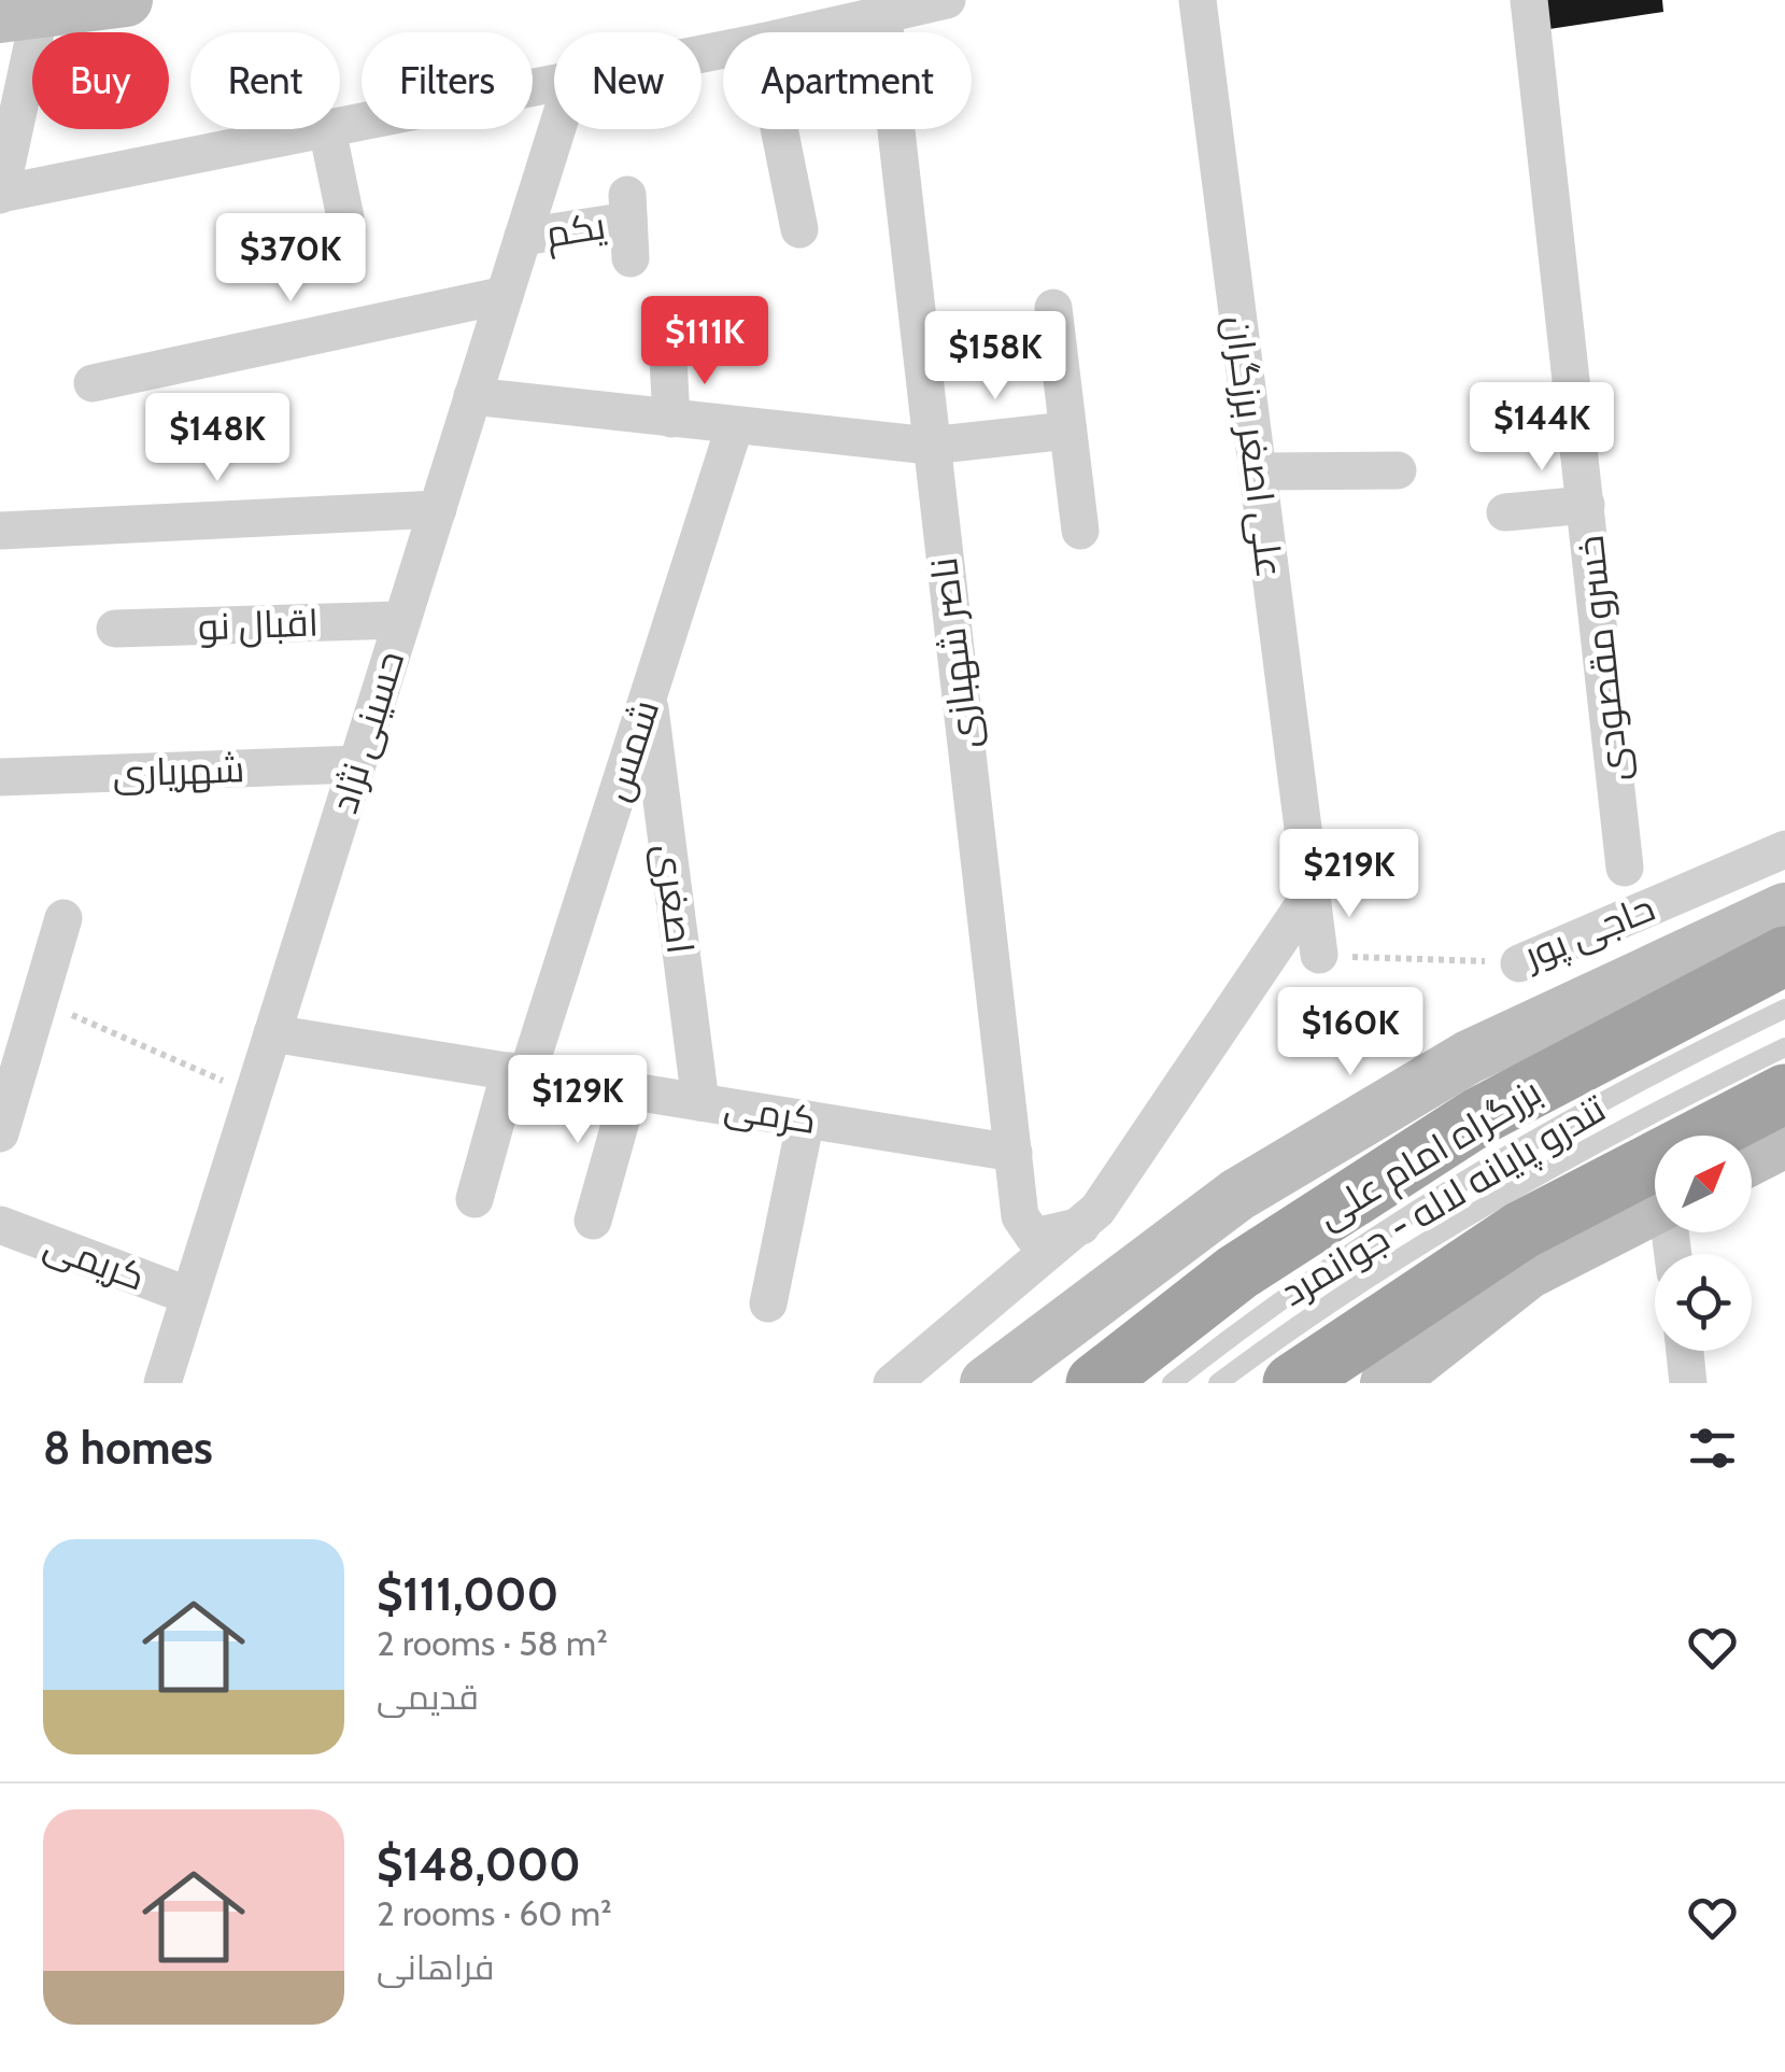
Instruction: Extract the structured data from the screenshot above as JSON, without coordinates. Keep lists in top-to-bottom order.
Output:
{
  "streets": {
    "highway": ["بزرگراه امام علی"],
    "street": [
      "یکم",
      "علی اصغر برزگران",
      "اقبال نو",
      "ناصر شهبازی",
      "خسرو مقصودی",
      "حسینی نژاد",
      "شمس",
      "شهریاری",
      "اصغری",
      "حاجی پور",
      "کرمی",
      "کریمی"
    ],
    "lane": ["تندرو پایانه لاله - جوانمرد"]
  },
  "crossings": [
    ["یکم", "حسینی نژاد"],
    ["علی اصغر برزگران", "حاجی پور"],
    ["اقبال نو", "حسینی نژاد"],
    ["ناصر شهبازی", "کرمی"],
    ["حسینی نژاد", "شهریاری"],
    ["حسینی نژاد", "کرمی"],
    ["حسینی نژاد", "کریمی"],
    ["شمس", "اصغری"],
    ["شمس", "کرمی"],
    ["اصغری", "کرمی"]
  ],
  "north": "top right",
  "page": {
    "chip": [
      "Buy",
      "Rent",
      "Filters",
      "New",
      "Apartment"
    ],
    "price": [
      "$370K",
      "$111K",
      "$158K",
      "$144K",
      "$148K",
      "$219K",
      "$160K",
      "$129K"
    ],
    "heading": "8 homes",
    "list": [
      {
        "name": "$111,000",
        "note": "2 rooms · 58 m² · قدیمی"
      },
      {
        "name": "$148,000",
        "note": "2 rooms · 60 m² · فراهانی"
      }
    ]
  }
}
